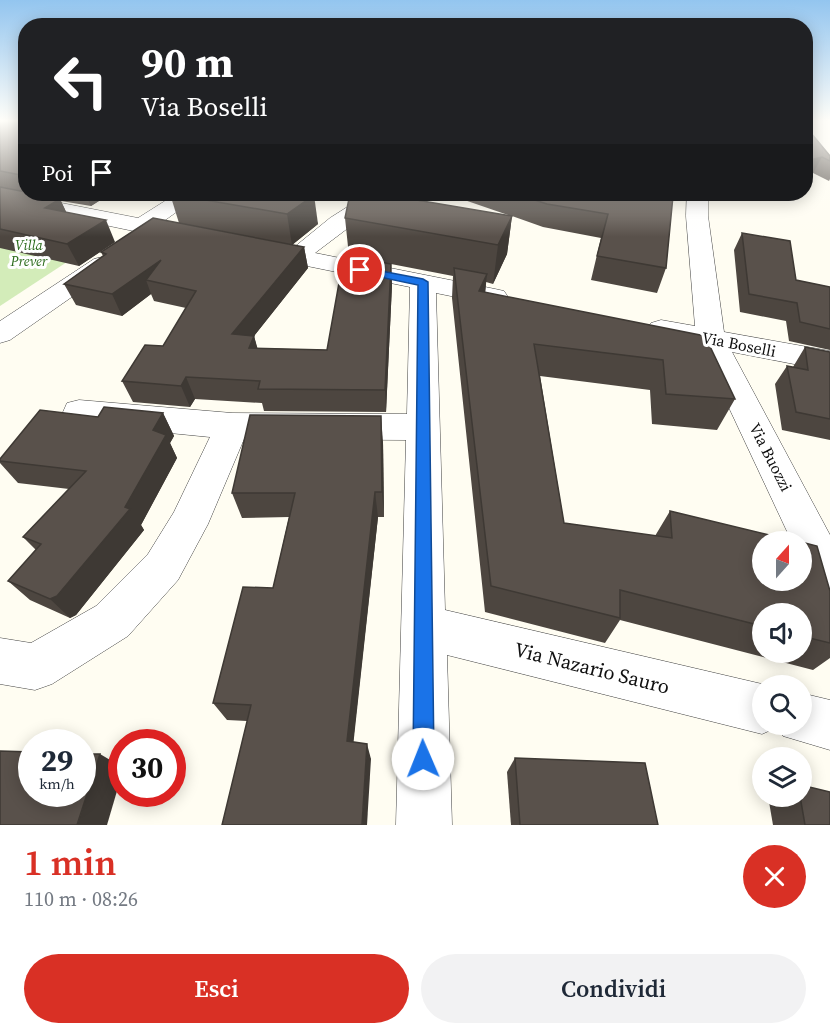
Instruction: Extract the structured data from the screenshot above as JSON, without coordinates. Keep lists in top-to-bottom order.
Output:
{
  "streets": {
    "street": ["Via Boselli", "Via Buozzi", "Via Nazario Sauro"]
  },
  "crossings": [
    ["Via Boselli", "Via Buozzi"]
  ],
  "parks": ["Villa Prever"],
  "north": "top",
  "page": {
    "turn": ["90 m", "Via Boselli"],
    "then": "Poi",
    "speed": "29 km/h",
    "limit": "30",
    "heading": ["1 min", "110 m · 08:26"],
    "buttons": ["Esci", "Condividi"]
  }
}
